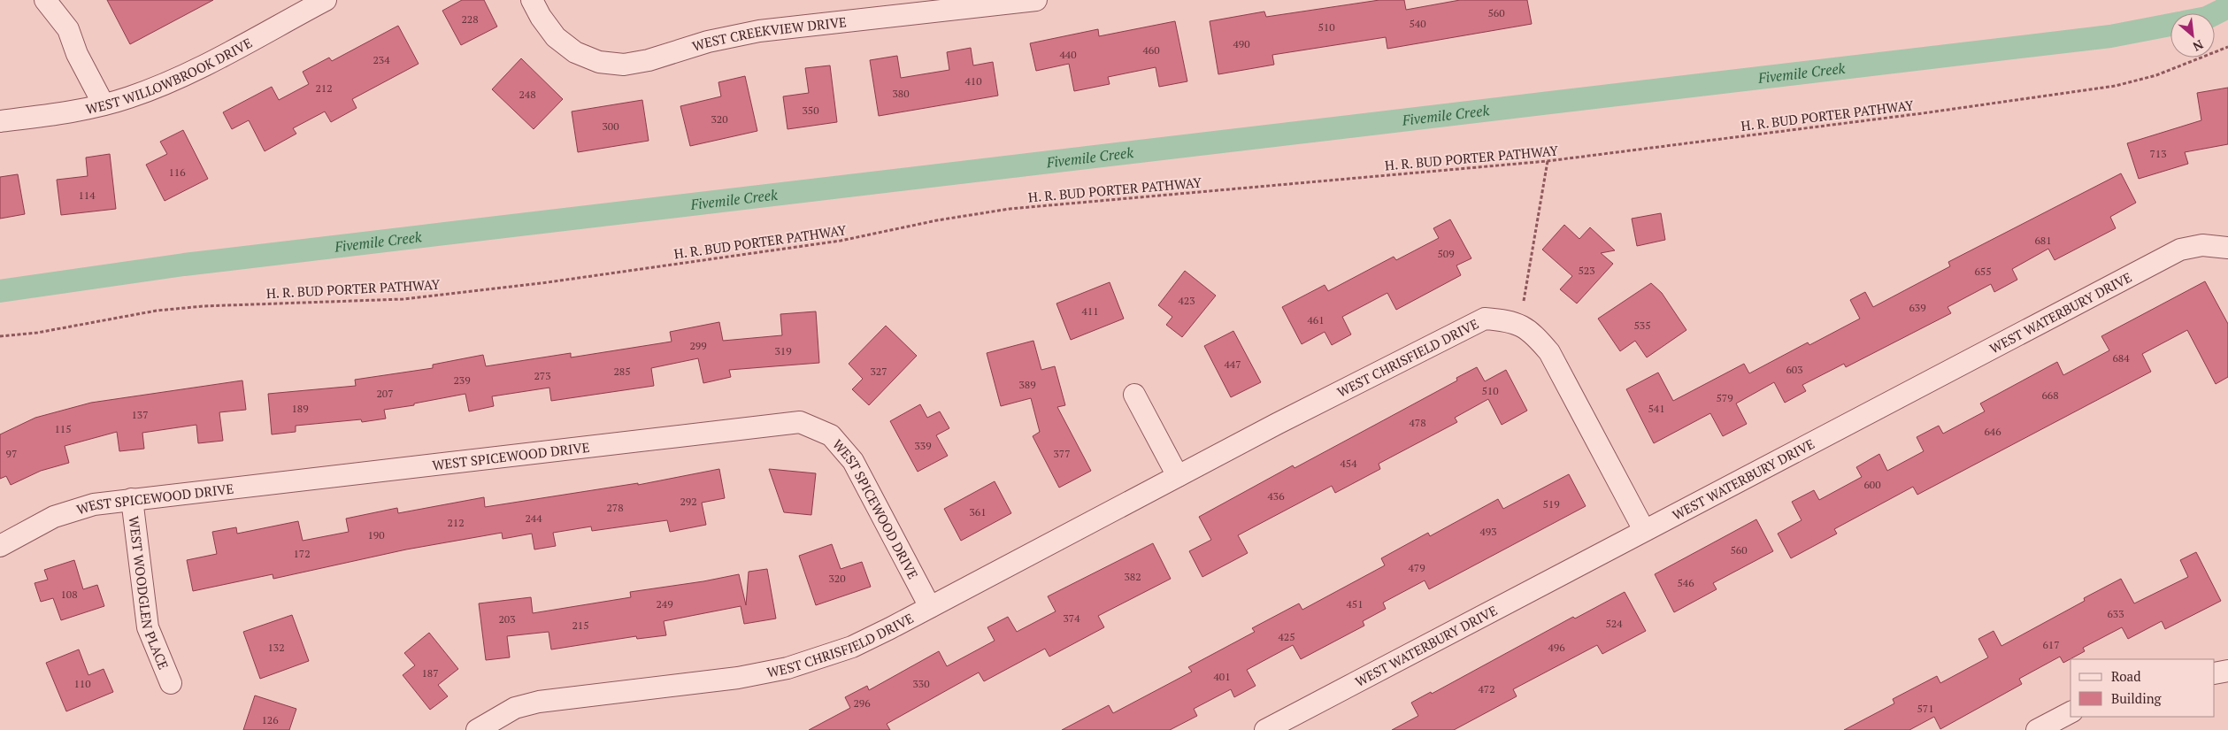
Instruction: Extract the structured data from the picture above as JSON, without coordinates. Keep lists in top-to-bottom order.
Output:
{
  "streets": {
    "street": [
      "WEST CREEKVIEW DRIVE",
      "WEST WILLOWBROOK DRIVE",
      "WEST WATERBURY DRIVE",
      "WEST CHRISFIELD DRIVE",
      "WEST SPICEWOOD DRIVE",
      "WEST WOODGLEN PLACE"
    ],
    "path": ["H. R. BUD PORTER PATHWAY"]
  },
  "crossings": [
    ["WEST WATERBURY DRIVE", "WEST CHRISFIELD DRIVE"],
    ["WEST CHRISFIELD DRIVE", "WEST SPICEWOOD DRIVE"],
    ["WEST SPICEWOOD DRIVE", "WEST WOODGLEN PLACE"]
  ],
  "water": ["Fivemile Creek"],
  "house_numbers": [
    "560",
    "228",
    "540",
    "510",
    "490",
    "460",
    "440",
    "234",
    "410",
    "212",
    "380",
    "248",
    "350",
    "320",
    "300",
    "713",
    "116",
    "114",
    "681",
    "509",
    "523",
    "655",
    "423",
    "639",
    "411",
    "461",
    "535",
    "299",
    "319",
    "684",
    "447",
    "603",
    "285",
    "327",
    "273",
    "239",
    "389",
    "510",
    "207",
    "668",
    "579",
    "189",
    "541",
    "137",
    "478",
    "115",
    "646",
    "339",
    "97",
    "377",
    "454",
    "600",
    "436",
    "292",
    "519",
    "278",
    "361",
    "244",
    "212",
    "493",
    "190",
    "560",
    "172",
    "479",
    "382",
    "320",
    "546",
    "108",
    "249",
    "451",
    "633",
    "374",
    "203",
    "524",
    "215",
    "425",
    "617",
    "132",
    "496",
    "187",
    "401",
    "110",
    "330",
    "472",
    "296",
    "571",
    "126"
  ],
  "legend": ["Road", "Building"],
  "north": "bottom right"
}
